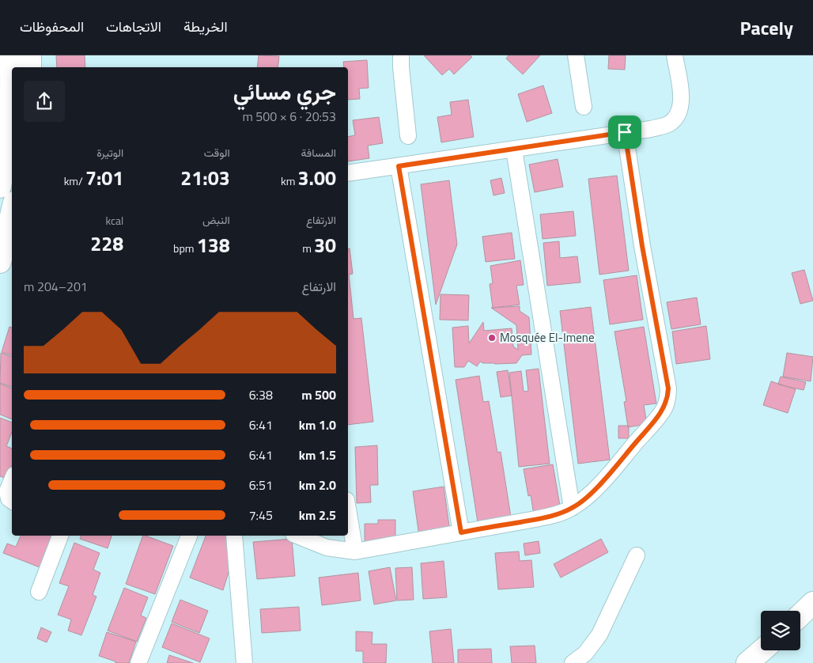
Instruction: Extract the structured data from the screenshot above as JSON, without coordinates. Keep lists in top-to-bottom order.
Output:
{
  "places": ["Mosquée El-Imene"],
  "page": {
    "header": "Pacely",
    "nav": ["الخريطة", "الاتجاهات", "المحفوظات"],
    "heading": ["جري مسائي", "20:53 · 6 × 500 m"],
    "stats": [
      ["المسافة", "3.00 km"],
      ["الوقت", "21:03"],
      ["الوتيرة", "7:01 /km"],
      ["الارتفاع", "30 m"],
      ["النبض", "138 bpm"],
      ["kcal", "228"]
    ],
    "chart": ["الارتفاع", "201–204 m"],
    "list": [
      {
        "name": "500 m",
        "note": "6:38"
      },
      {
        "name": "1.0 km",
        "note": "6:41"
      },
      {
        "name": "1.5 km",
        "note": "6:41"
      },
      {
        "name": "2.0 km",
        "note": "6:51"
      },
      {
        "name": "2.5 km",
        "note": "7:45"
      }
    ]
  }
}
